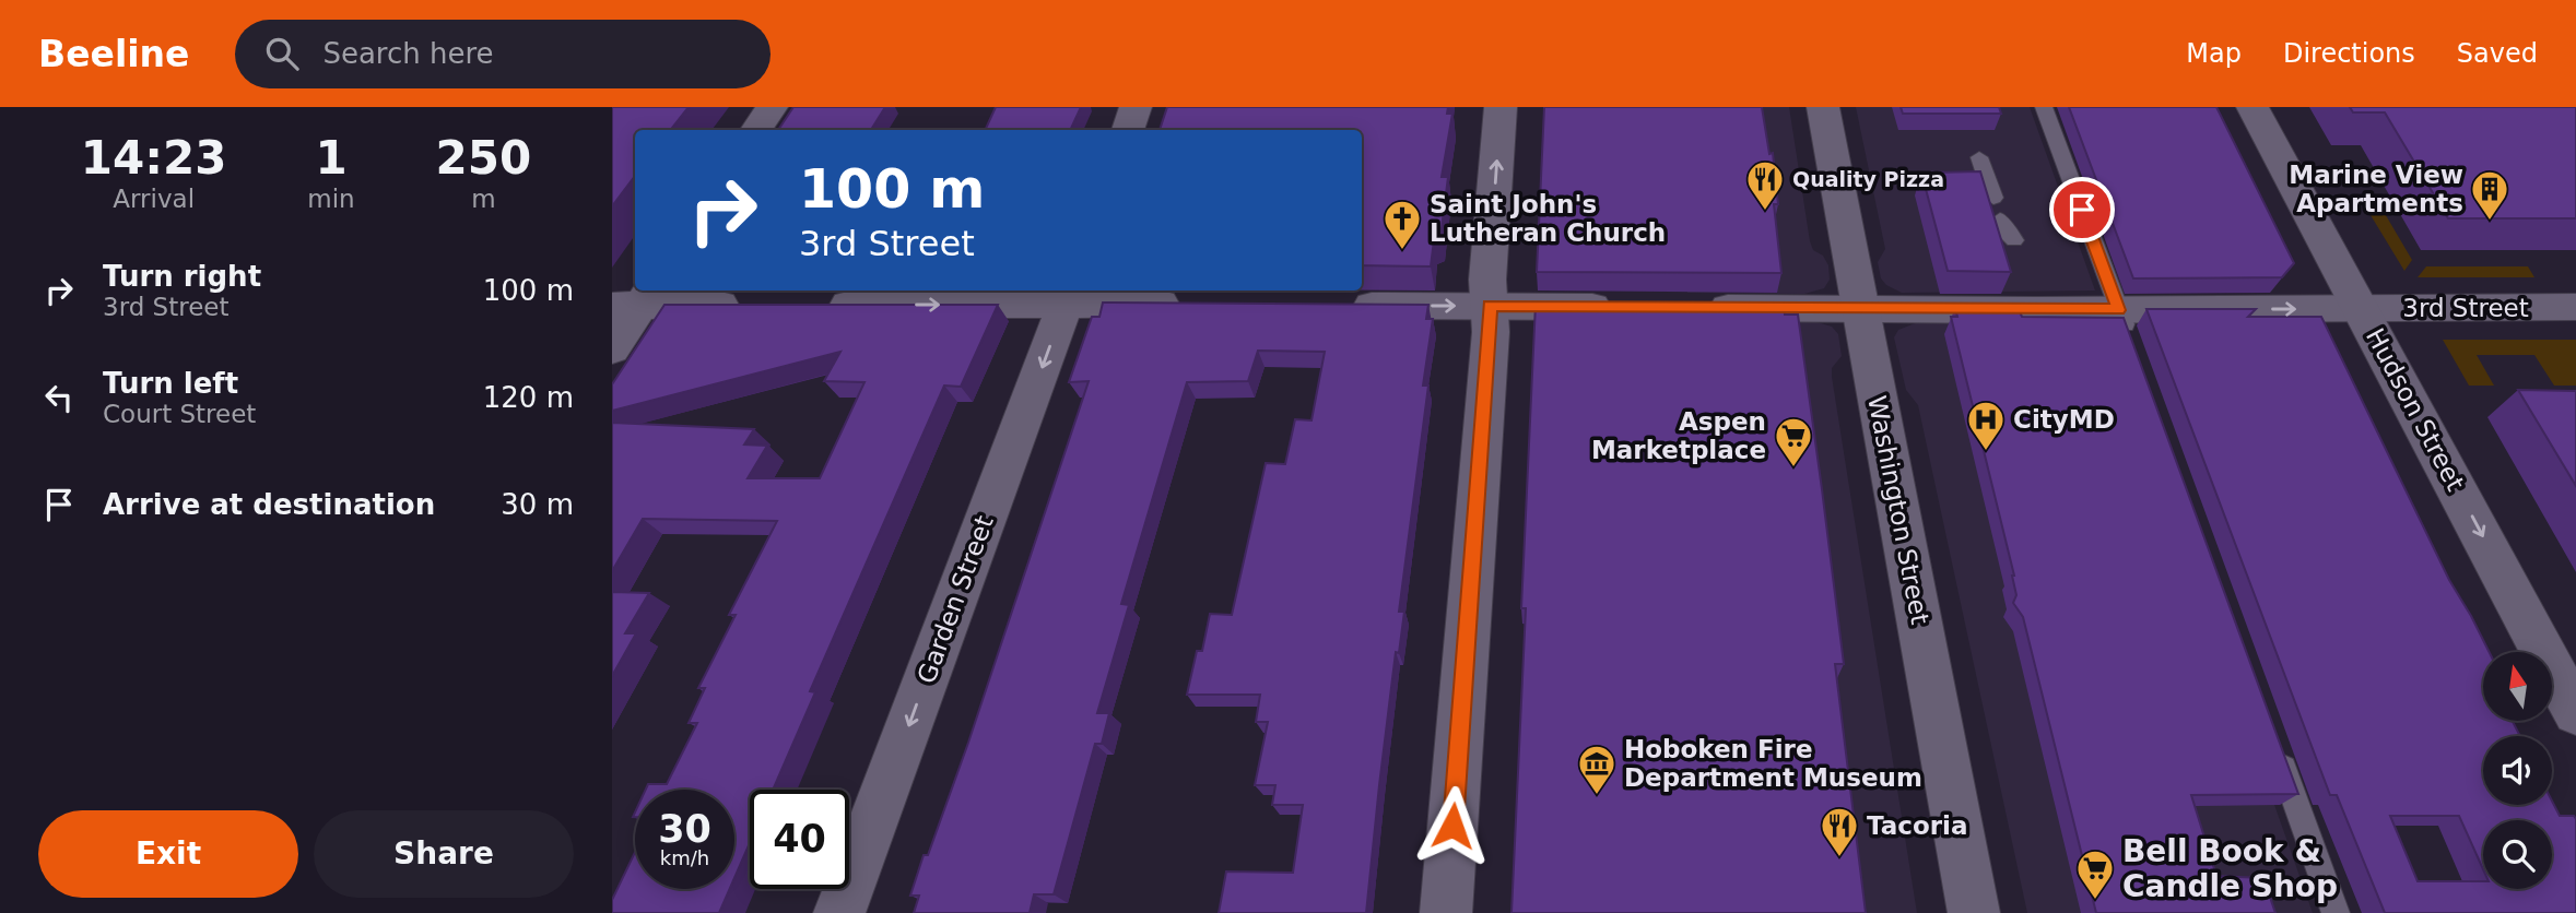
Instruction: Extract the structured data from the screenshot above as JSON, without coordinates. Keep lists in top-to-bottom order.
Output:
{
  "streets": {
    "street": [
      "3rd Street",
      "Hudson Street",
      "Washington Street",
      "Garden Street"
    ]
  },
  "crossings": [
    ["3rd Street", "Hudson Street"],
    ["3rd Street", "Washington Street"]
  ],
  "one_way": ["Hudson Street", "Garden Street"],
  "places": {
    "restaurant": ["Quality Pizza", "Tacoria"],
    "building": ["Marine View Apartments"],
    "church": ["Saint John's Lutheran Church"],
    "hospital": ["CityMD"],
    "supermarket": ["Aspen Marketplace", "Bell Book & Candle Shop"],
    "museum": ["Hoboken Fire Department Museum"]
  },
  "north": "top",
  "page": {
    "header": "Beeline",
    "search": "Search here",
    "nav": ["Map", "Directions", "Saved"],
    "eta": [
      "14:23",
      "Arrival",
      "1",
      "min",
      "250",
      "m"
    ],
    "turn": ["100 m", "3rd Street"],
    "list": [
      {
        "name": "Turn right",
        "note": "3rd Street",
        "value": "100 m"
      },
      {
        "name": "Turn left",
        "note": "Court Street",
        "value": "120 m"
      },
      {
        "name": "Arrive at destination",
        "value": "30 m"
      }
    ],
    "speed": "30 km/h",
    "limit": "40",
    "buttons": ["Exit", "Share"]
  }
}
